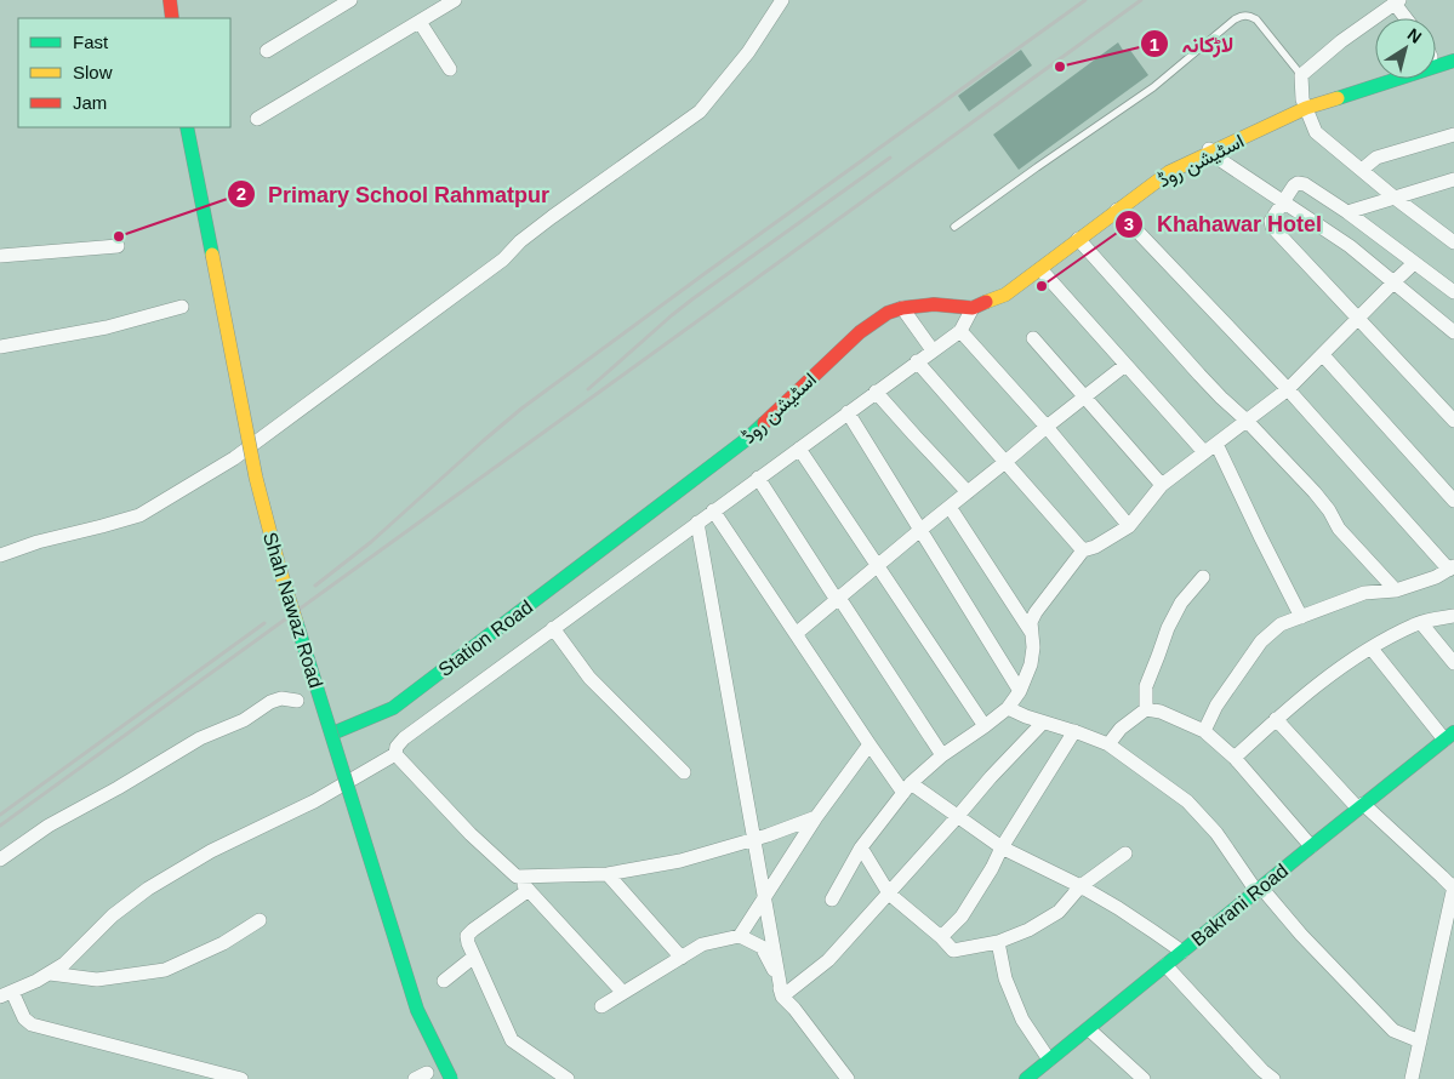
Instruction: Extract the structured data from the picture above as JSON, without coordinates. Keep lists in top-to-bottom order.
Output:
{
  "streets": {
    "main road": [
      "اسٹیشن روڈ",
      "Shah Nawaz Road",
      "Station Road",
      "Bakrani Road"
    ]
  },
  "crossings": [
    ["اسٹیشن روڈ", "Station Road"],
    ["Shah Nawaz Road", "Station Road"]
  ],
  "places": ["لاڑکانہ", "Primary School Rahmatpur", "Khahawar Hotel"],
  "legend": ["Fast", "Slow", "Jam"],
  "north": "top right"
}
